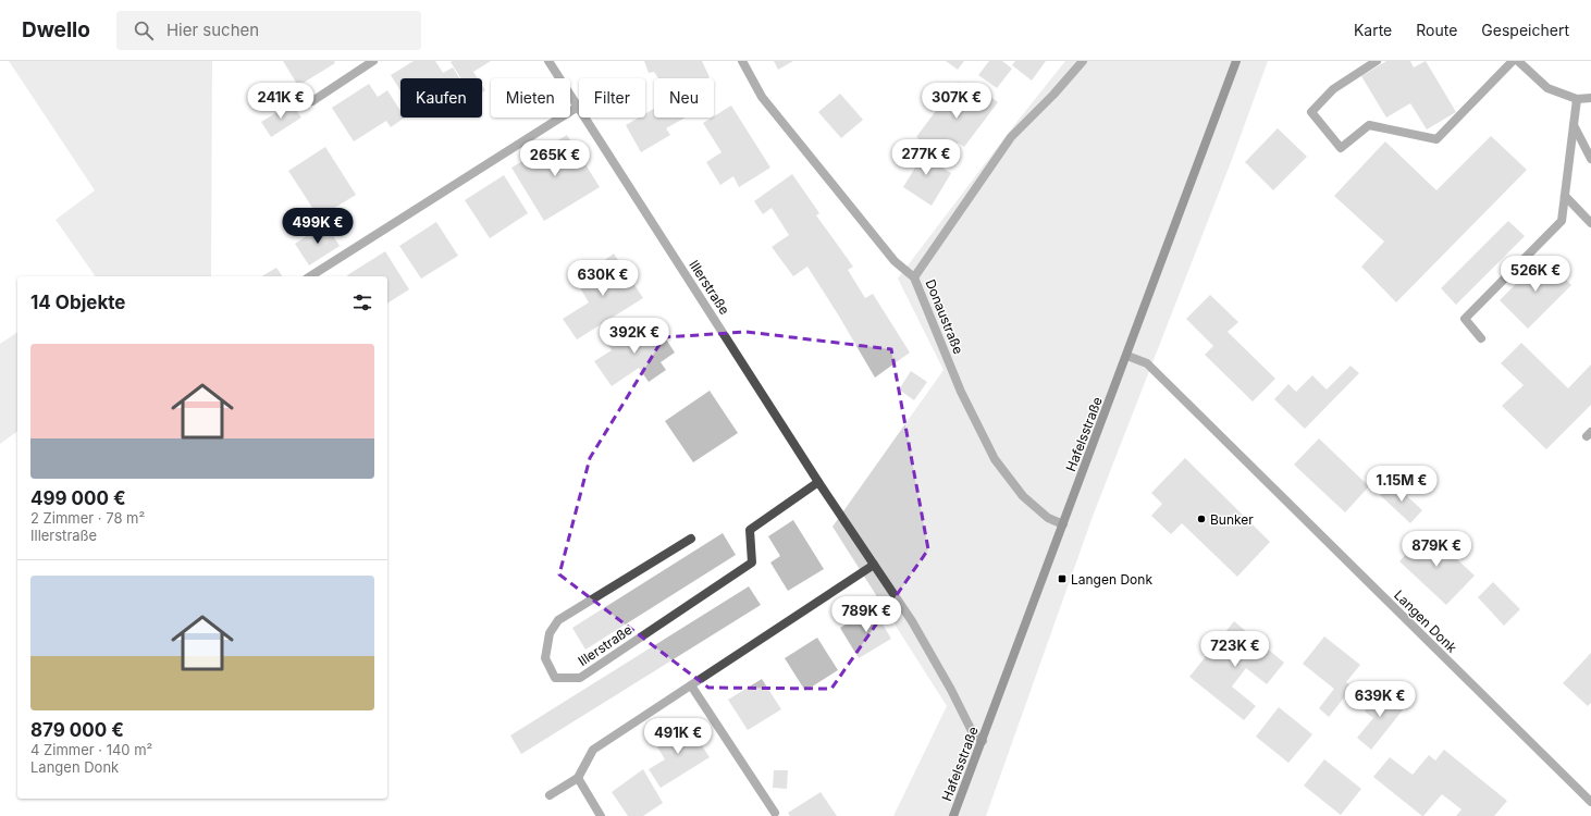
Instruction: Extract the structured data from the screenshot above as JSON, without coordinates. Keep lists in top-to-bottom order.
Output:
{
  "streets": {
    "main road": ["Hafelsstraße"],
    "street": ["Illerstraße", "Donaustraße", "Langen Donk"]
  },
  "crossings": [
    ["Illerstraße", "Hafelsstraße"],
    ["Donaustraße", "Hafelsstraße"],
    ["Hafelsstraße", "Langen Donk"]
  ],
  "places": {
    "other": ["Bunker"],
    "transit": ["Langen Donk"]
  },
  "page": {
    "header": "Dwello",
    "search": "Hier suchen",
    "nav": ["Karte", "Route", "Gespeichert"],
    "chip": [
      "Kaufen",
      "Mieten",
      "Filter",
      "Neu"
    ],
    "price": [
      "241K €",
      "307K €",
      "277K €",
      "265K €",
      "499K €",
      "526K €",
      "630K €",
      "392K €",
      "1.15M €",
      "879K €",
      "789K €",
      "723K €",
      "639K €",
      "491K €"
    ],
    "heading": "14 Objekte",
    "list": [
      {
        "name": "499 000 €",
        "note": "2 Zimmer · 78 m² · Illerstraße"
      },
      {
        "name": "879 000 €",
        "note": "4 Zimmer · 140 m² · Langen Donk"
      }
    ]
  }
}
